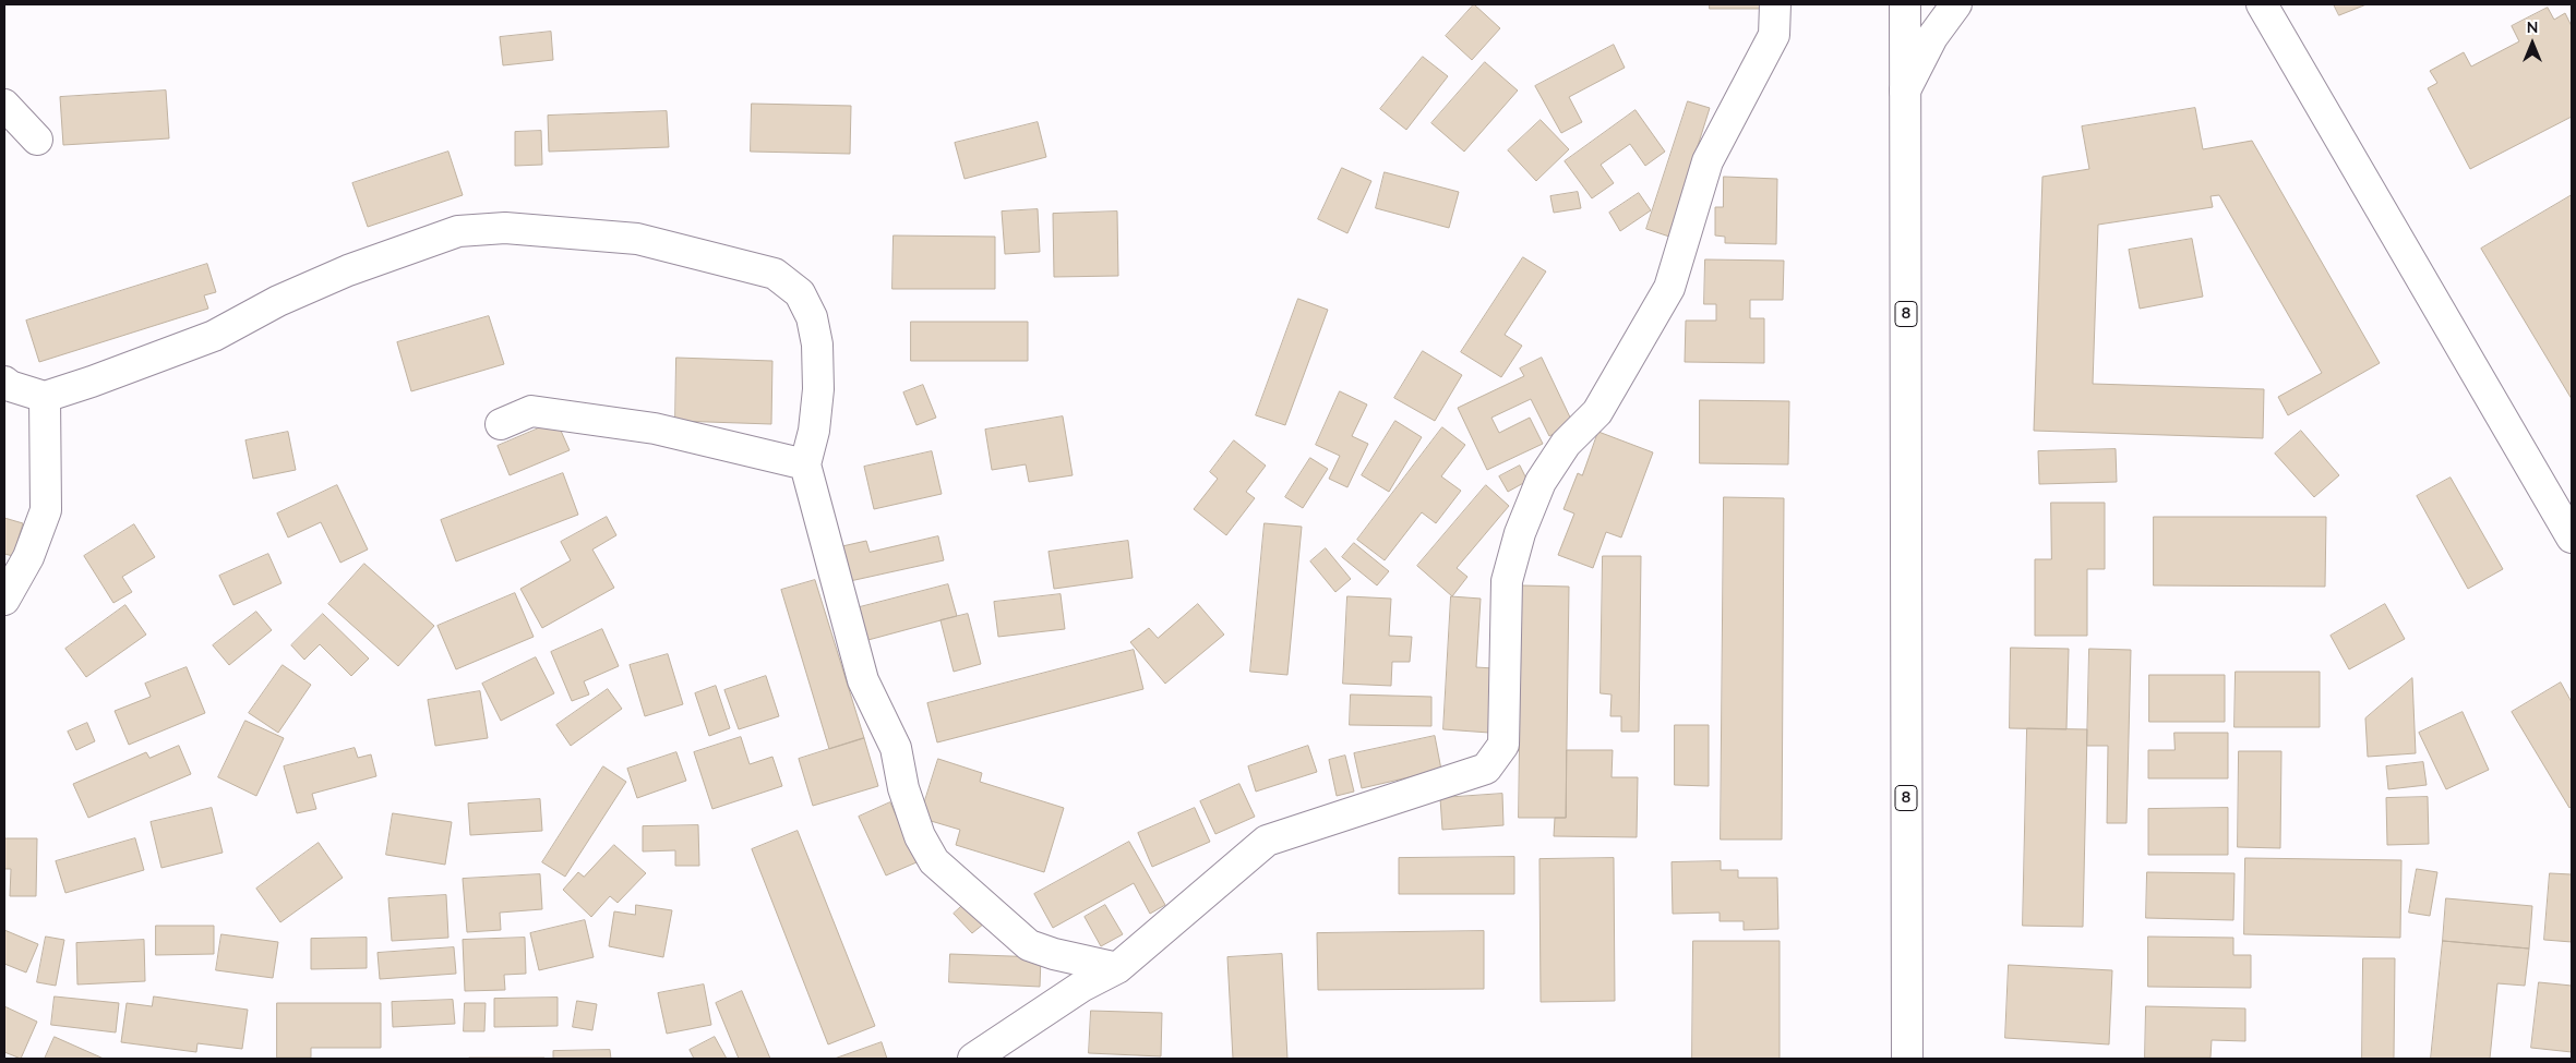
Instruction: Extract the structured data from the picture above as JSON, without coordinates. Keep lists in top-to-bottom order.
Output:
{
  "streets": {
    "street": ["8"]
  },
  "north": "top"
}
